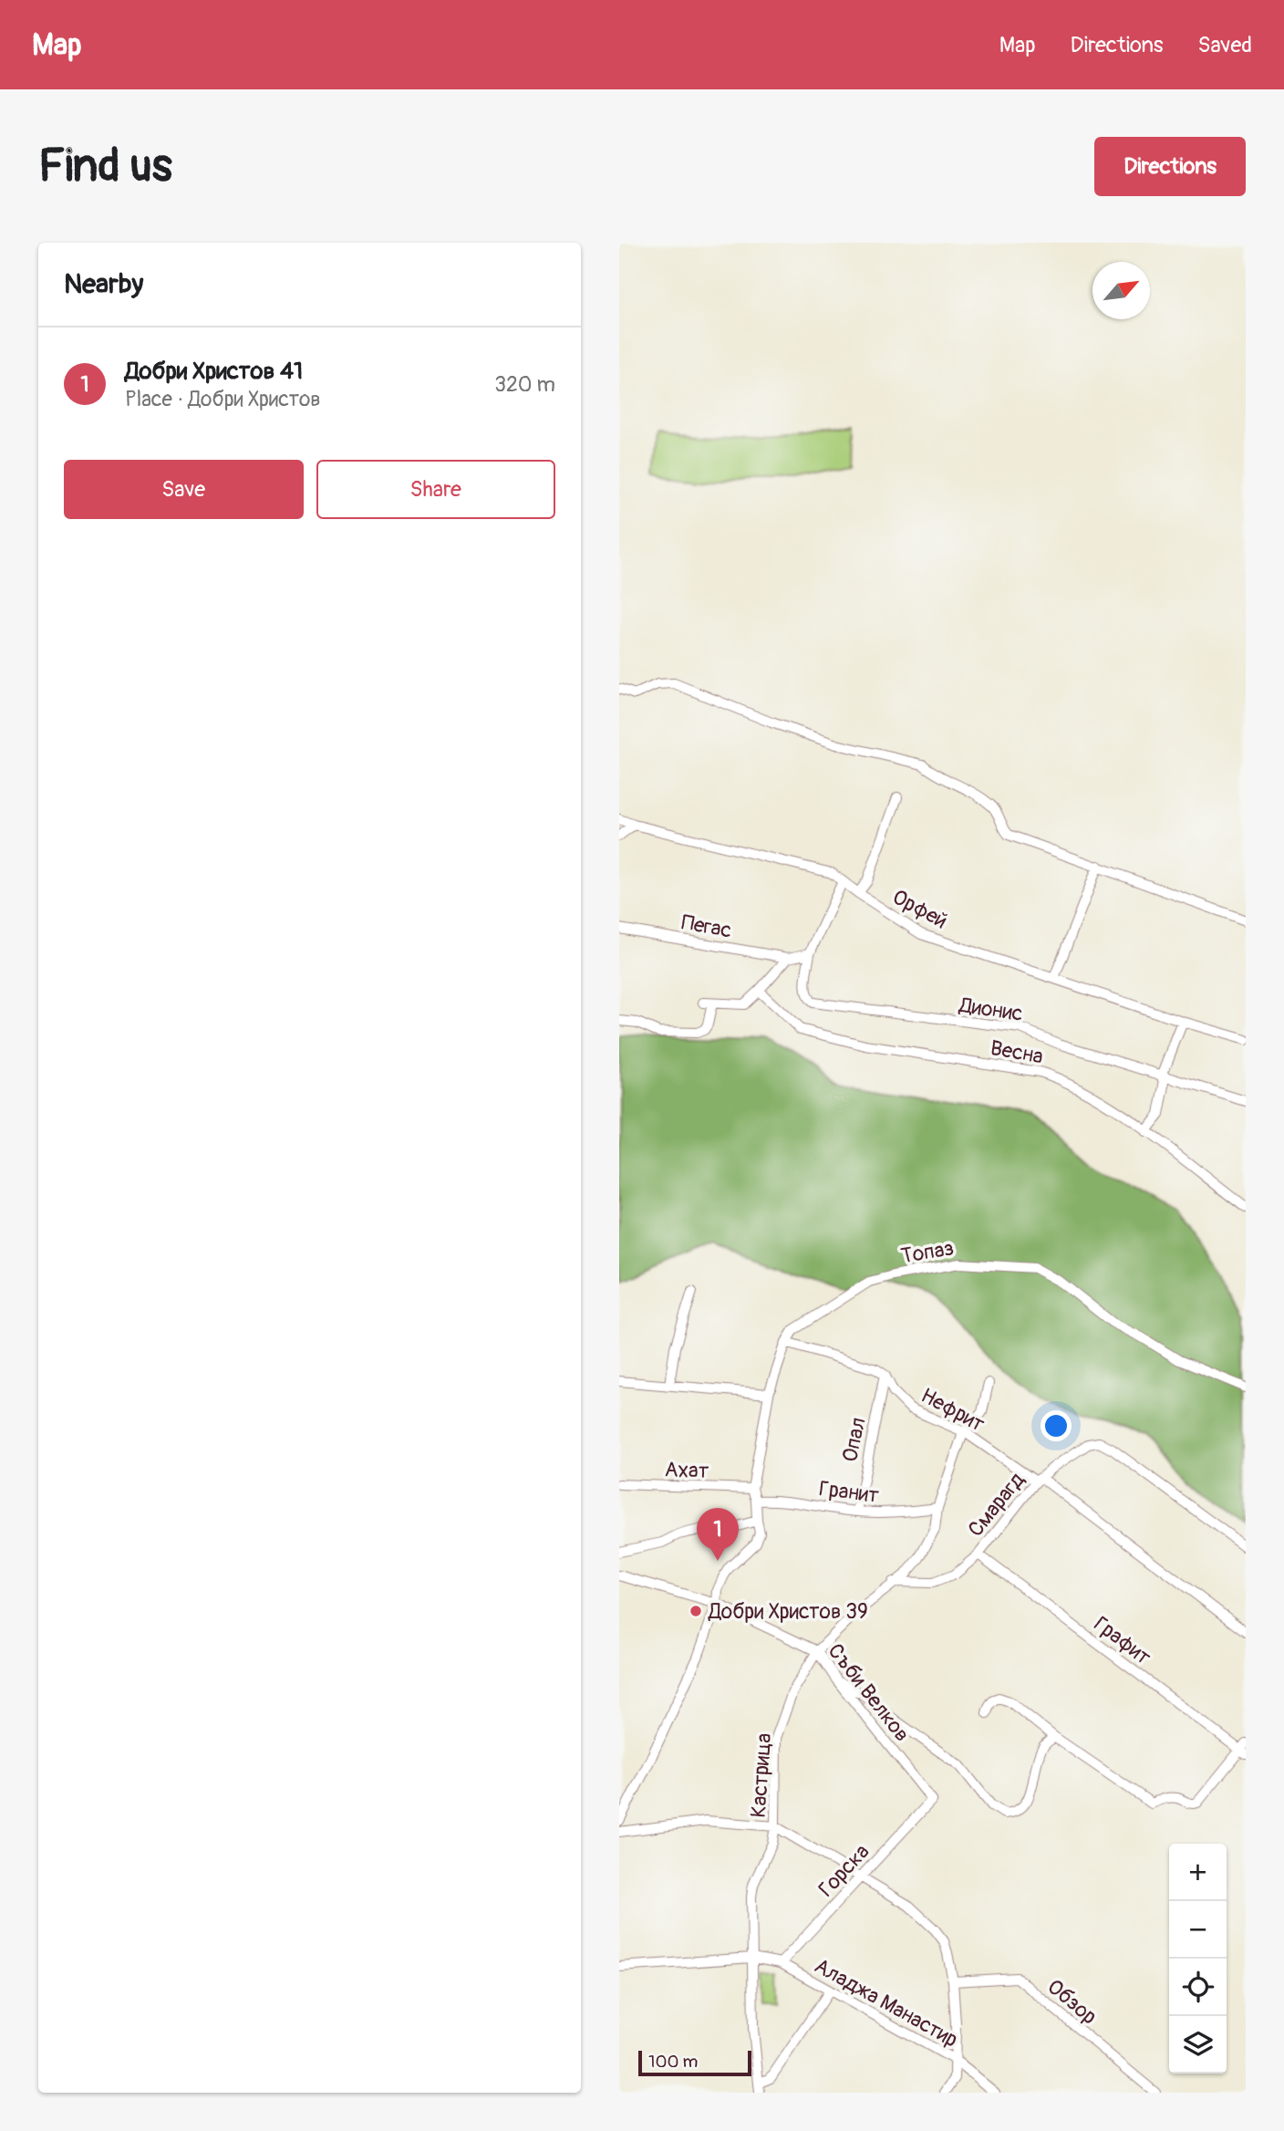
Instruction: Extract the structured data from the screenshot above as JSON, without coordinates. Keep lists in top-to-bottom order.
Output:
{
  "streets": {
    "street": [
      "Орфей",
      "Пегас",
      "Дионис",
      "Весна",
      "Топаз",
      "Нефрит",
      "Опал",
      "Ахат",
      "Гранит",
      "Смарагд",
      "Графит",
      "Съби Велков",
      "Кастрица",
      "Горска",
      "Обзор",
      "Аладжа Манастир"
    ]
  },
  "crossings": [
    ["Орфей", "Дионис"],
    ["Топаз", "Ахат"],
    ["Топаз", "Гранит"],
    ["Топаз", "Съби Велков"],
    ["Нефрит", "Опал"],
    ["Нефрит", "Смарагд"],
    ["Нефрит", "Кастрица"],
    ["Опал", "Гранит"],
    ["Гранит", "Кастрица"],
    ["Смарагд", "Графит"],
    ["Смарагд", "Кастрица"],
    ["Съби Велков", "Кастрица"],
    ["Съби Велков", "Горска"],
    ["Кастрица", "Аладжа Манастир"],
    ["Горска", "Аладжа Манастир"]
  ],
  "places": ["Добри Христов 39"],
  "scale_bar": "100 m",
  "north": "top right",
  "page": {
    "header": "Map",
    "nav": ["Map", "Directions", "Saved"],
    "buttons": [
      "Directions",
      ["Save", "Share"]
    ],
    "title": "Find us",
    "heading": "Nearby",
    "list": [
      {
        "mark": "1",
        "name": "Добри Христов 41",
        "note": "Place · Добри Христов",
        "value": "320 m"
      }
    ],
    "pins": "1",
    "map_buttons": ["+", "−"],
    "scale": "100 m"
  }
}
